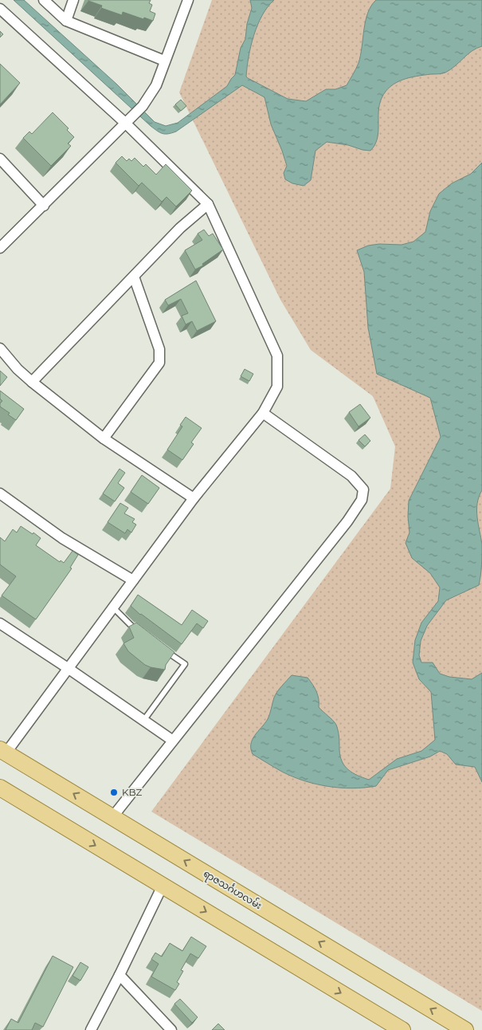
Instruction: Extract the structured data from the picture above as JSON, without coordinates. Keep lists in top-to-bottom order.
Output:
{
  "streets": {
    "main road": ["ရာဇသင်္ဂဟလမ်း"]
  },
  "places": ["KBZ"]
}
